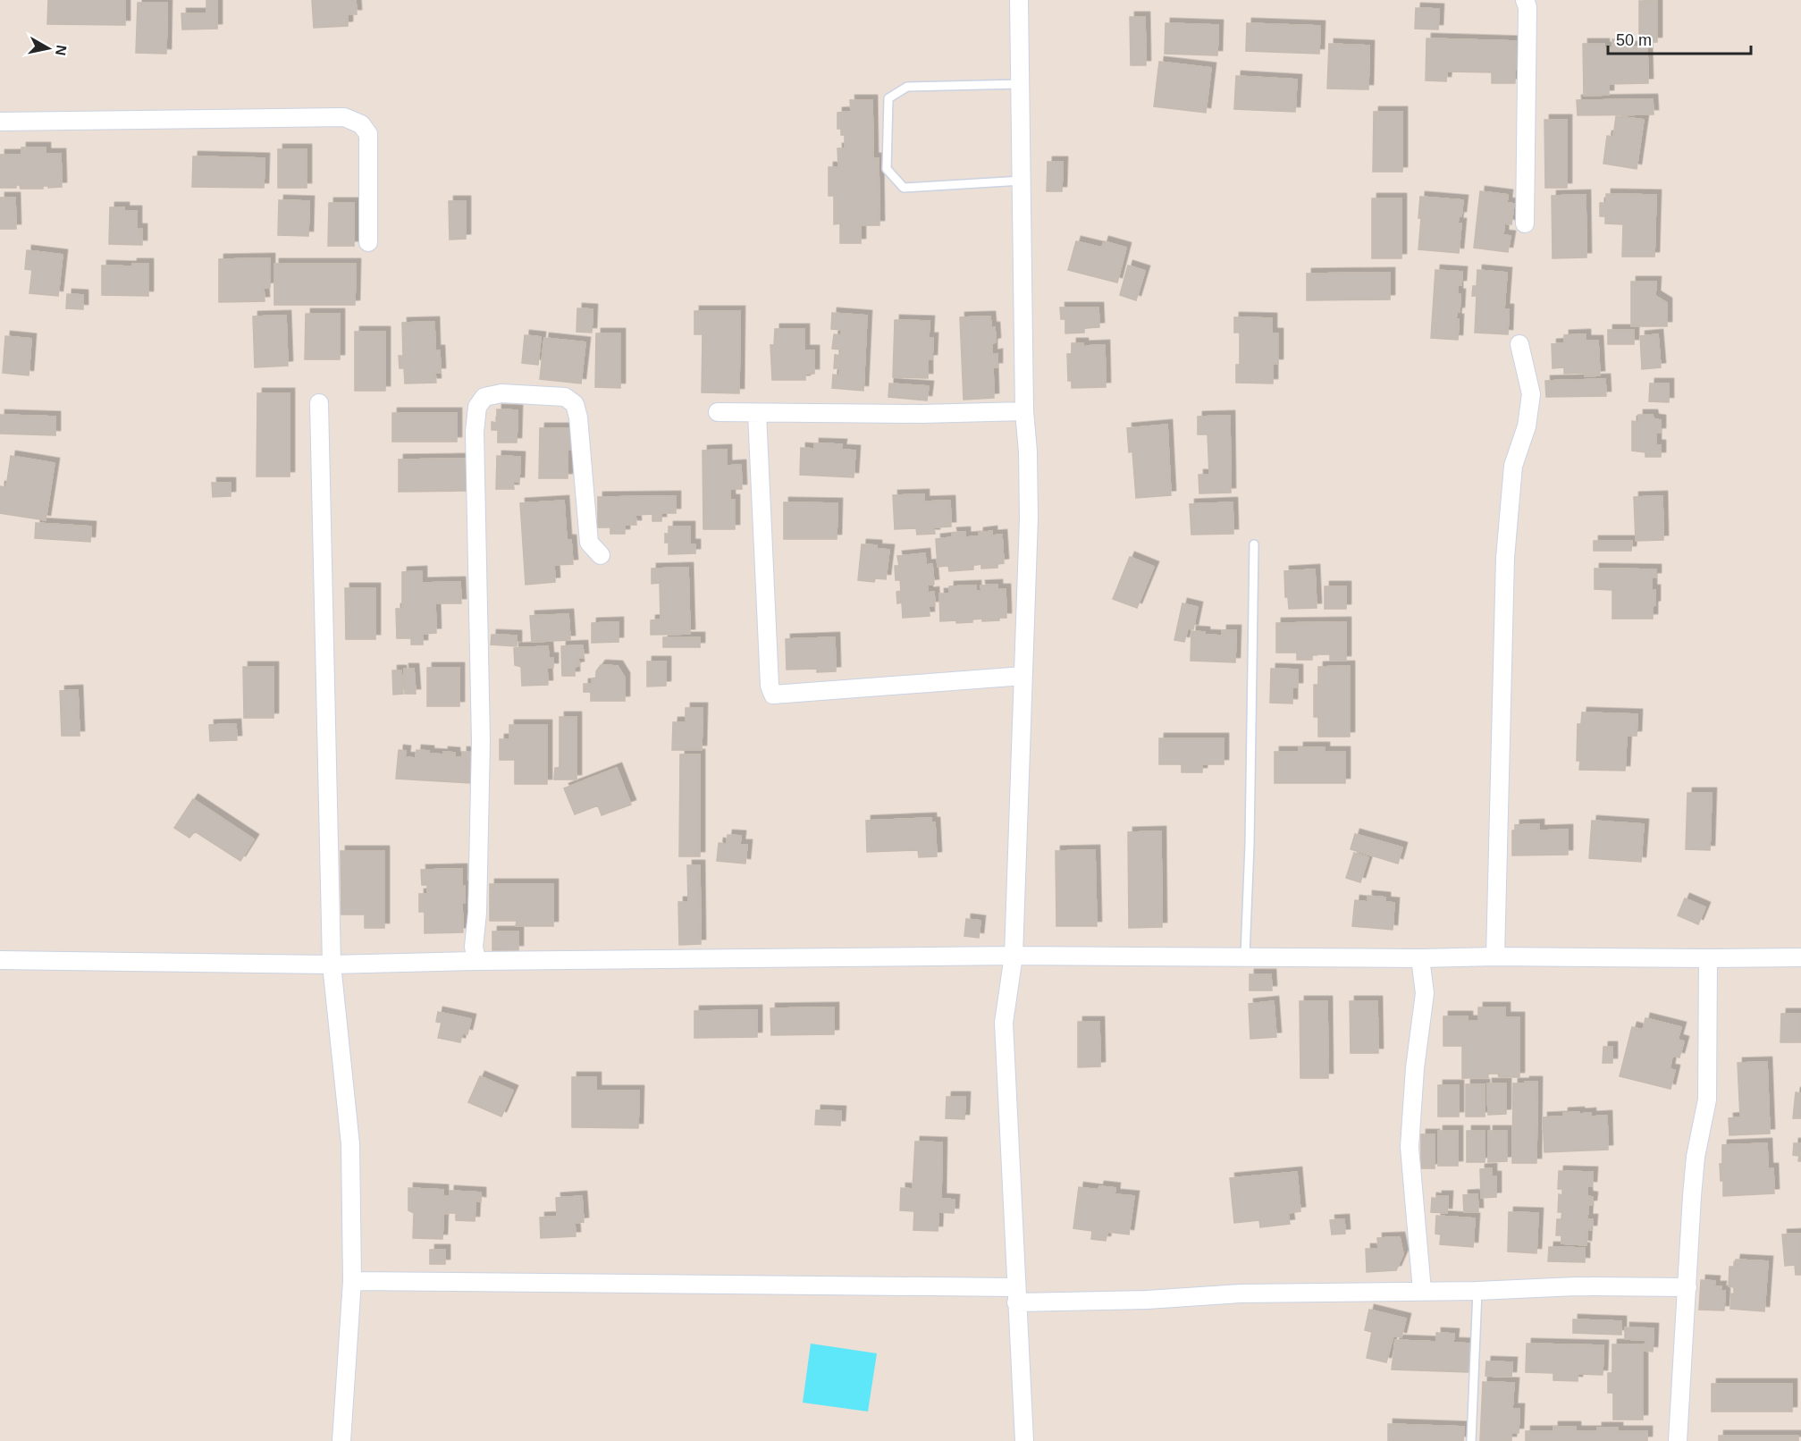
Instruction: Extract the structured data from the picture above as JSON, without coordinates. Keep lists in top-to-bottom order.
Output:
{
  "scale_bar": "50 m",
  "north": "right"
}
